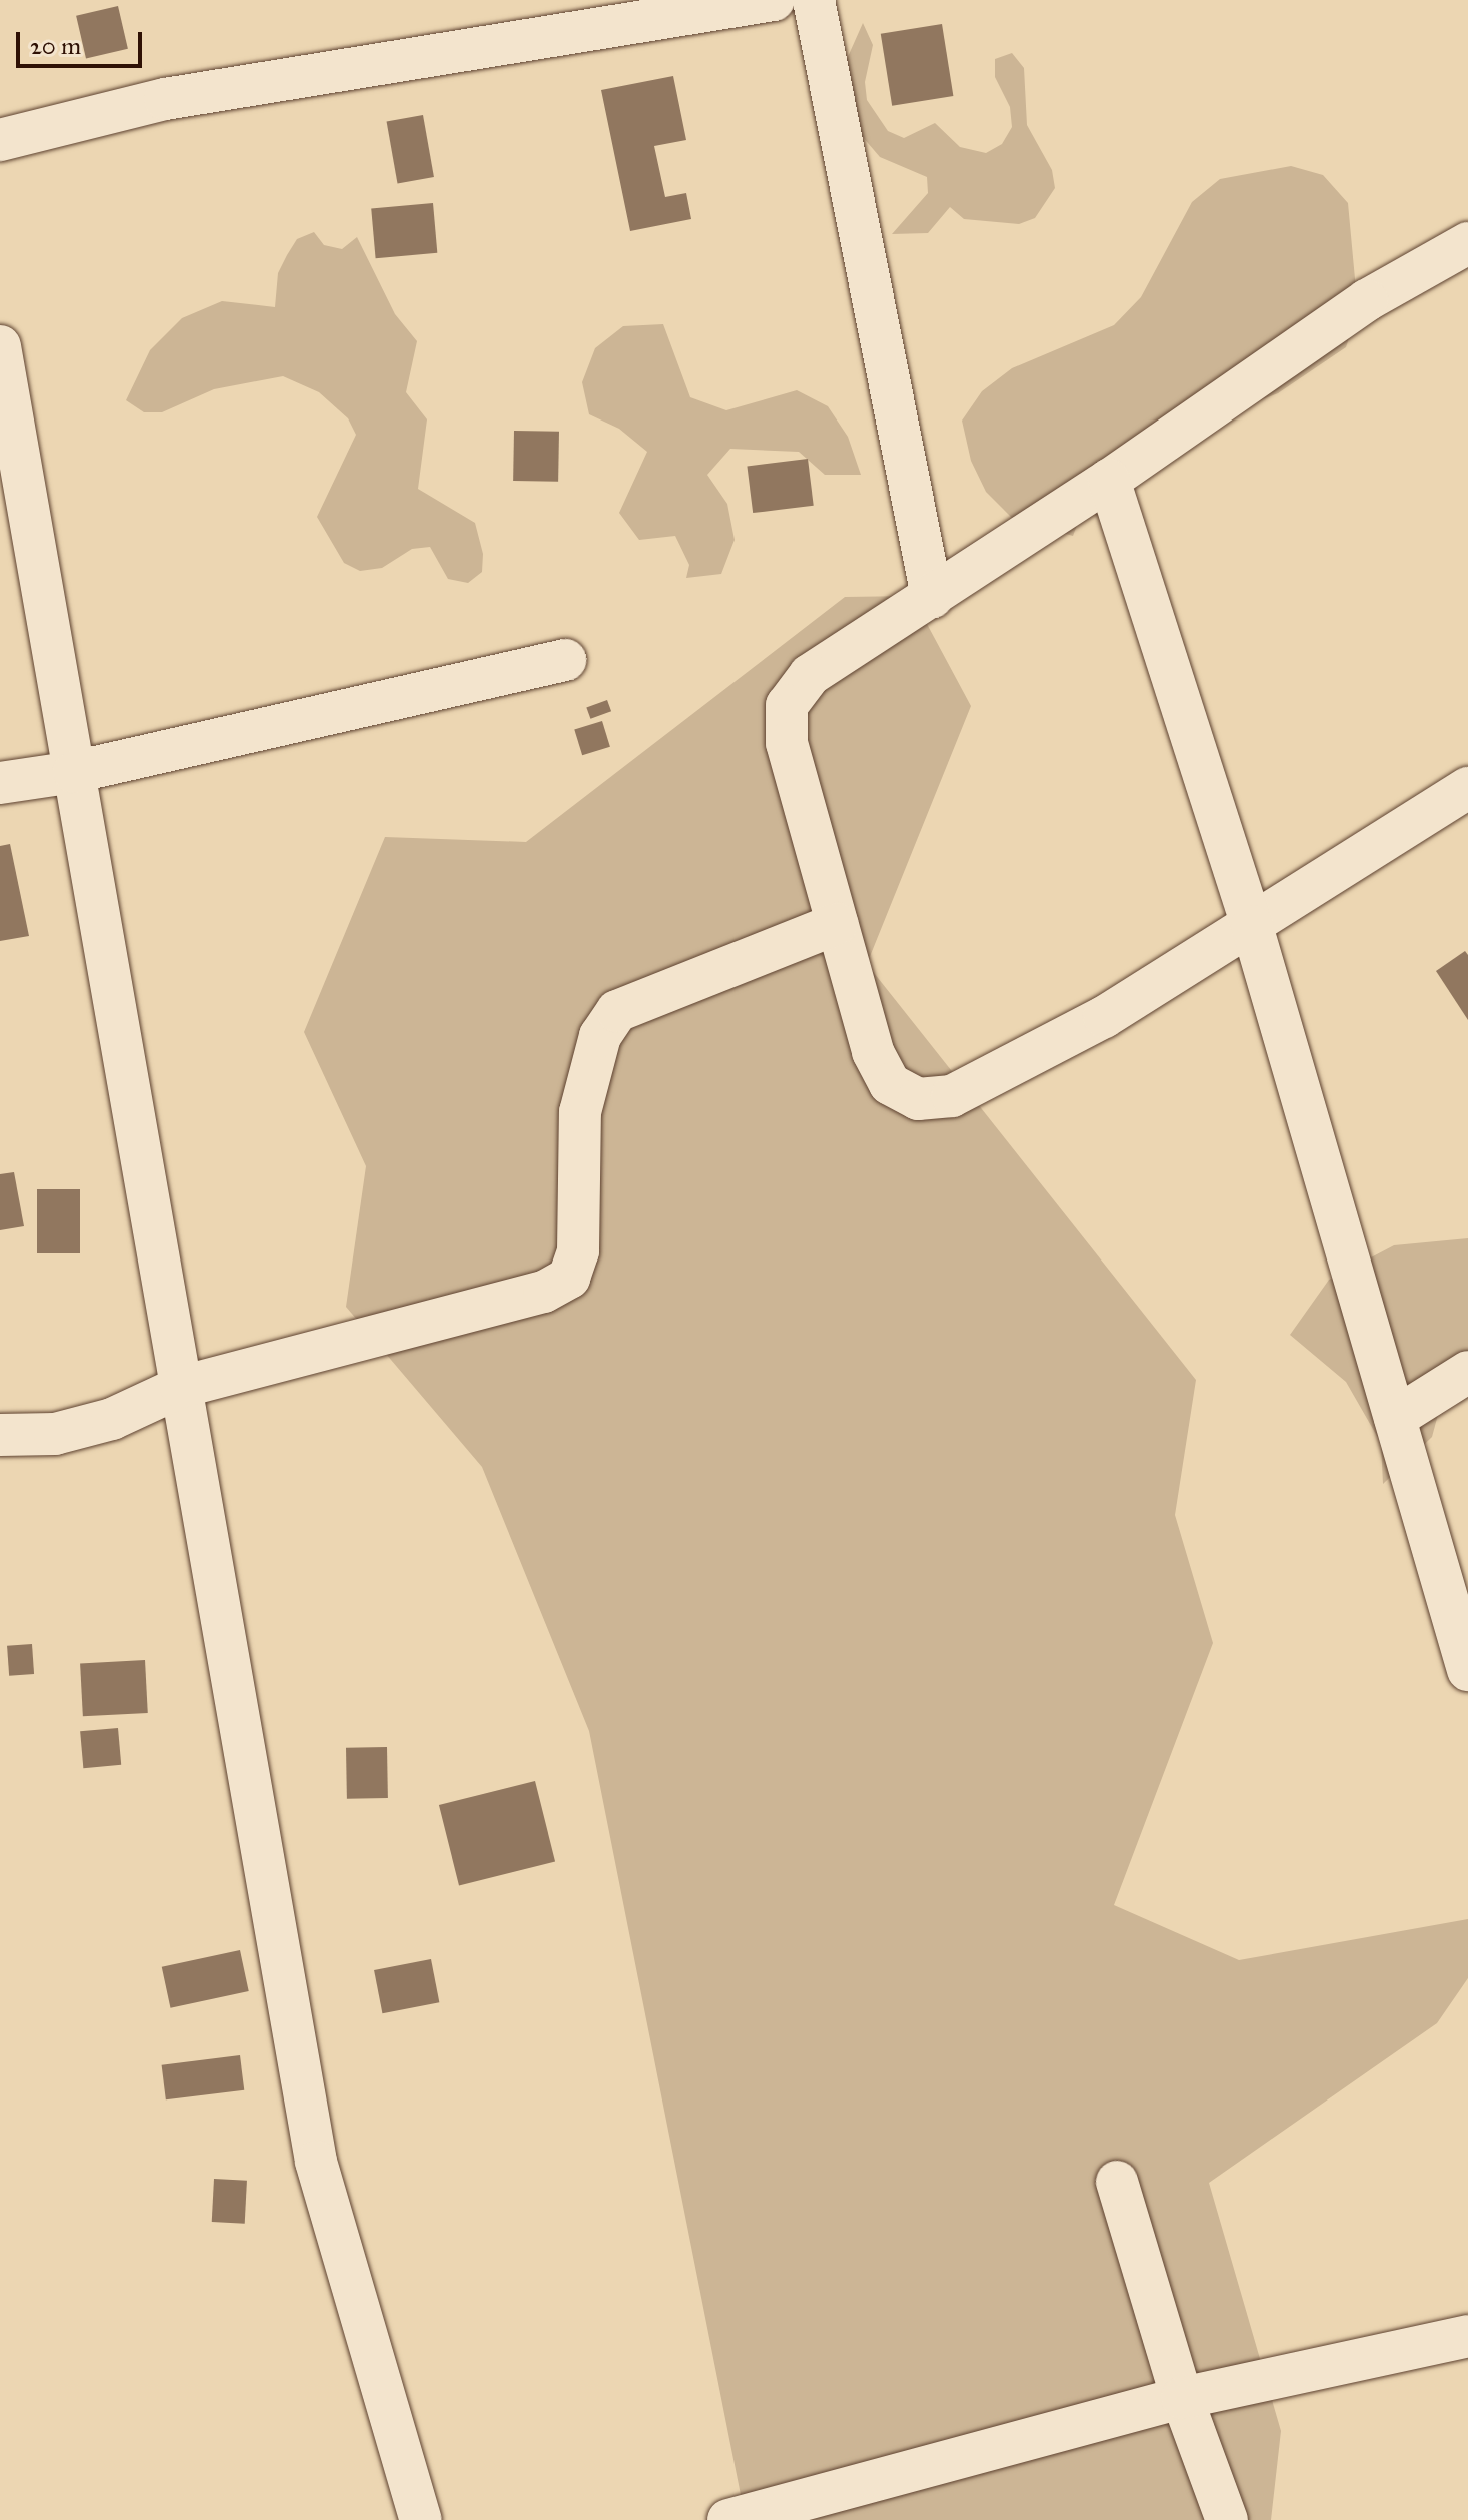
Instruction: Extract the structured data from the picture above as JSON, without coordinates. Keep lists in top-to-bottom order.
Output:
{
  "scale_bar": "20 m"
}
